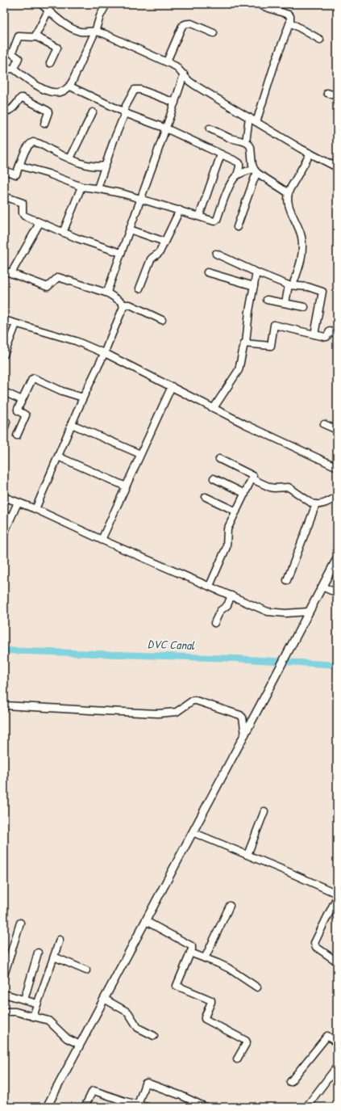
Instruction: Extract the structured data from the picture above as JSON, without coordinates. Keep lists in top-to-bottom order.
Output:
{
  "water": ["DVC Canal"]
}
